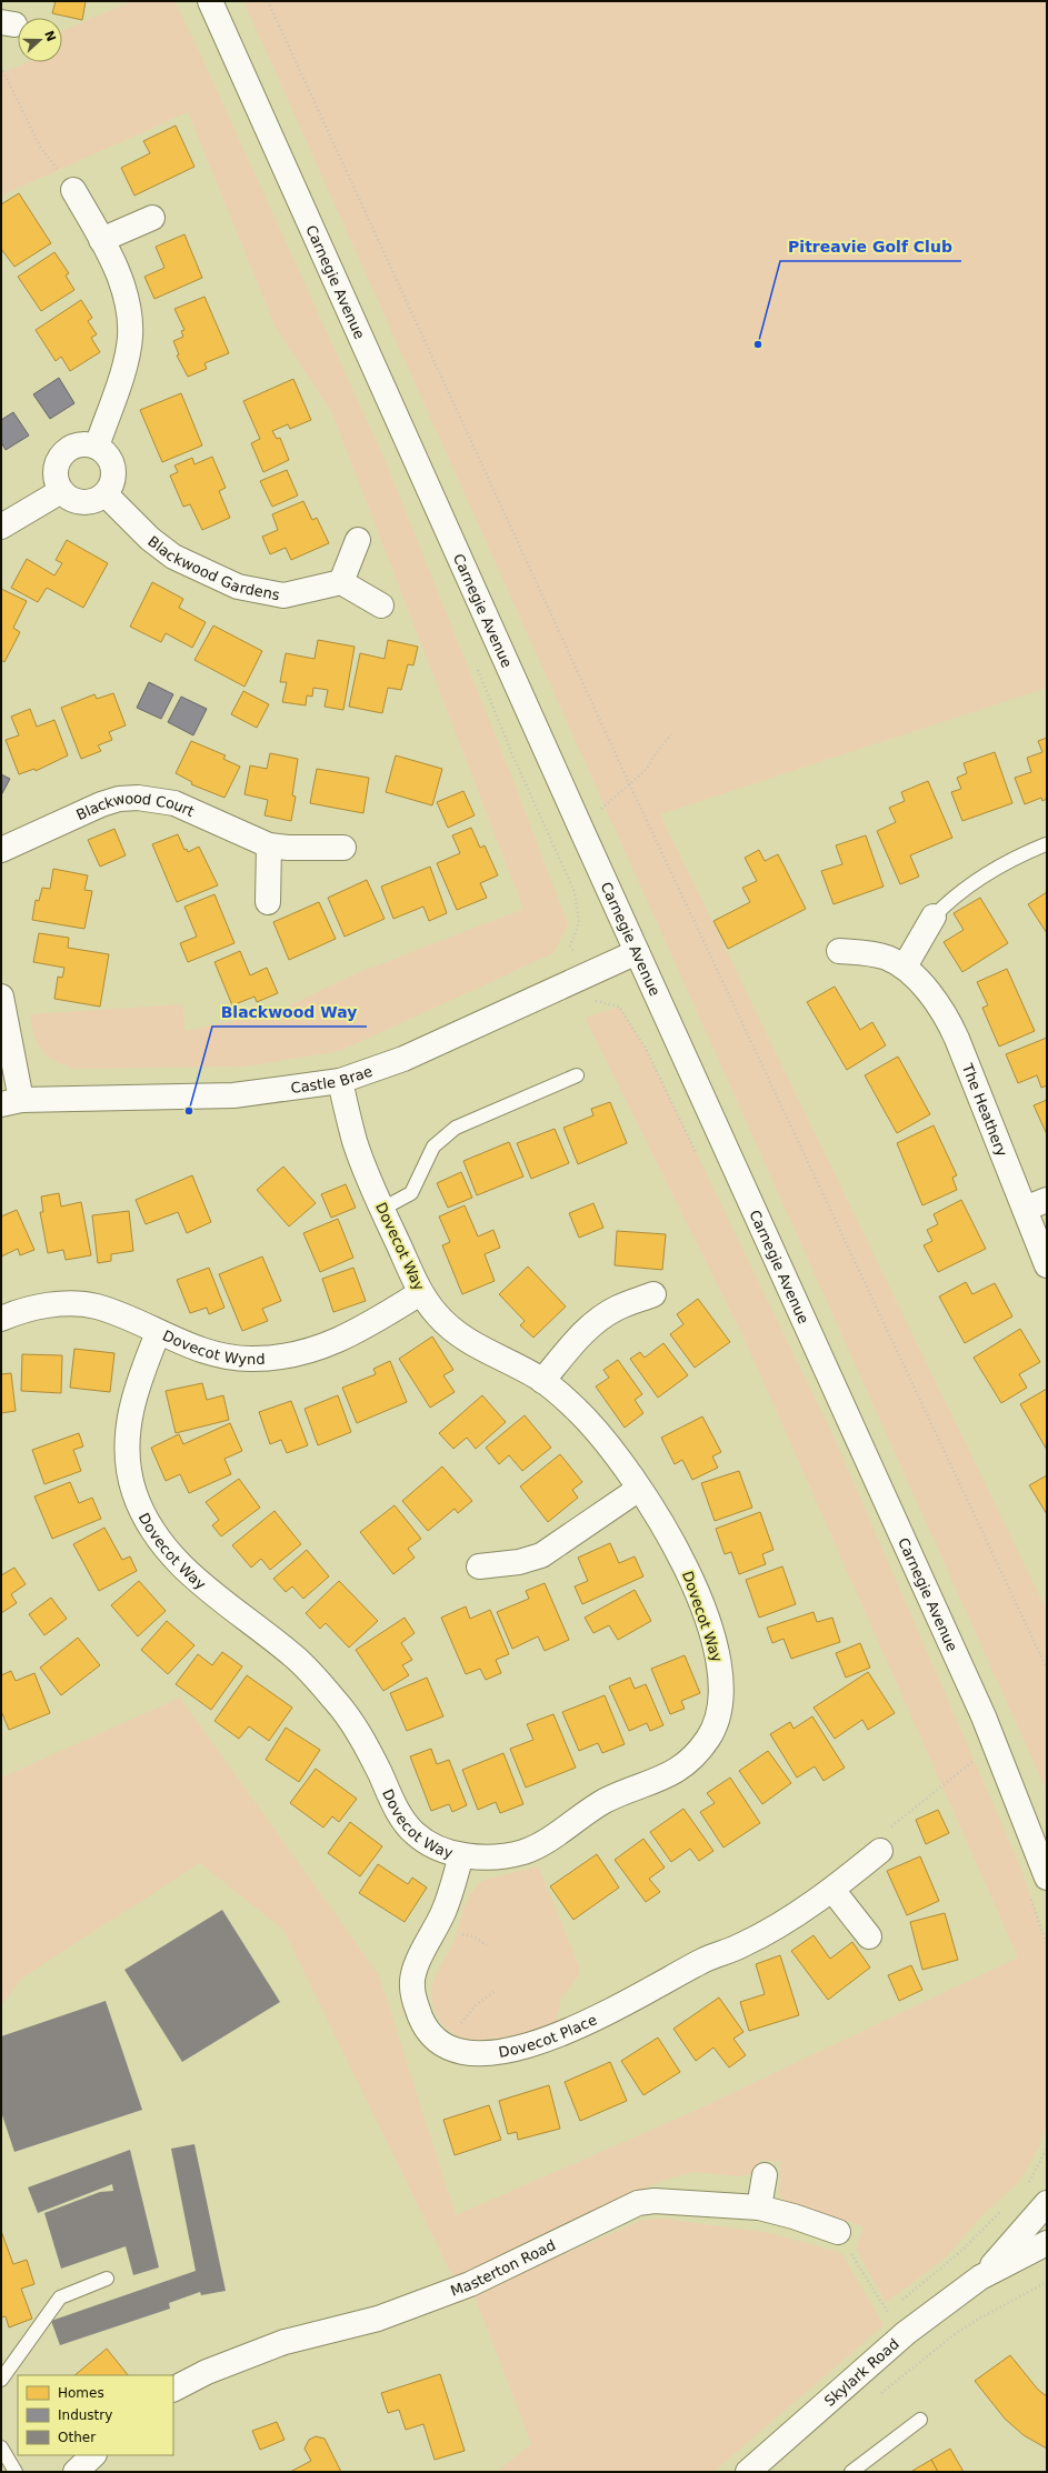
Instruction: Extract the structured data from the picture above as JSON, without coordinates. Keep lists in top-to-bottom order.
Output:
{
  "streets": {
    "street": [
      "Carnegie Avenue",
      "Blackwood Gardens",
      "Blackwood Court",
      "Castle Brae",
      "The Heathery",
      "Dovecot Way",
      "Dovecot Wynd",
      "Dovecot Place",
      "Masterton Road",
      "Skylark Road"
    ]
  },
  "crossings": [
    ["Carnegie Avenue", "Castle Brae"],
    ["Castle Brae", "Dovecot Way"],
    ["Dovecot Way", "Dovecot Wynd"],
    ["Dovecot Way", "Dovecot Place"]
  ],
  "places": ["Pitreavie Golf Club", "Blackwood Way"],
  "legend": ["Homes", "Industry", "Other"],
  "north": "right"
}
